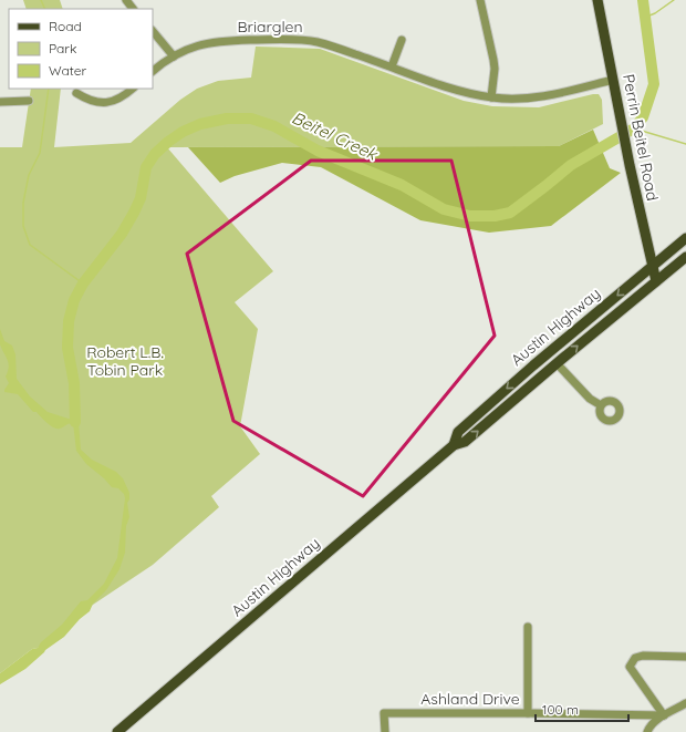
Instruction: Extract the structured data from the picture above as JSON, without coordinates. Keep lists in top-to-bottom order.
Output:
{
  "streets": {
    "main road": ["Perrin Beitel Road", "Austin Highway"],
    "street": ["Briarglen", "Ashland Drive"]
  },
  "crossings": [
    ["Briarglen", "Perrin Beitel Road"],
    ["Perrin Beitel Road", "Austin Highway"]
  ],
  "water": ["Beitel Creek"],
  "parks": ["Robert L.B. Tobin Park"],
  "legend": ["Road", "Park", "Water"],
  "scale_bar": "100 m"
}
